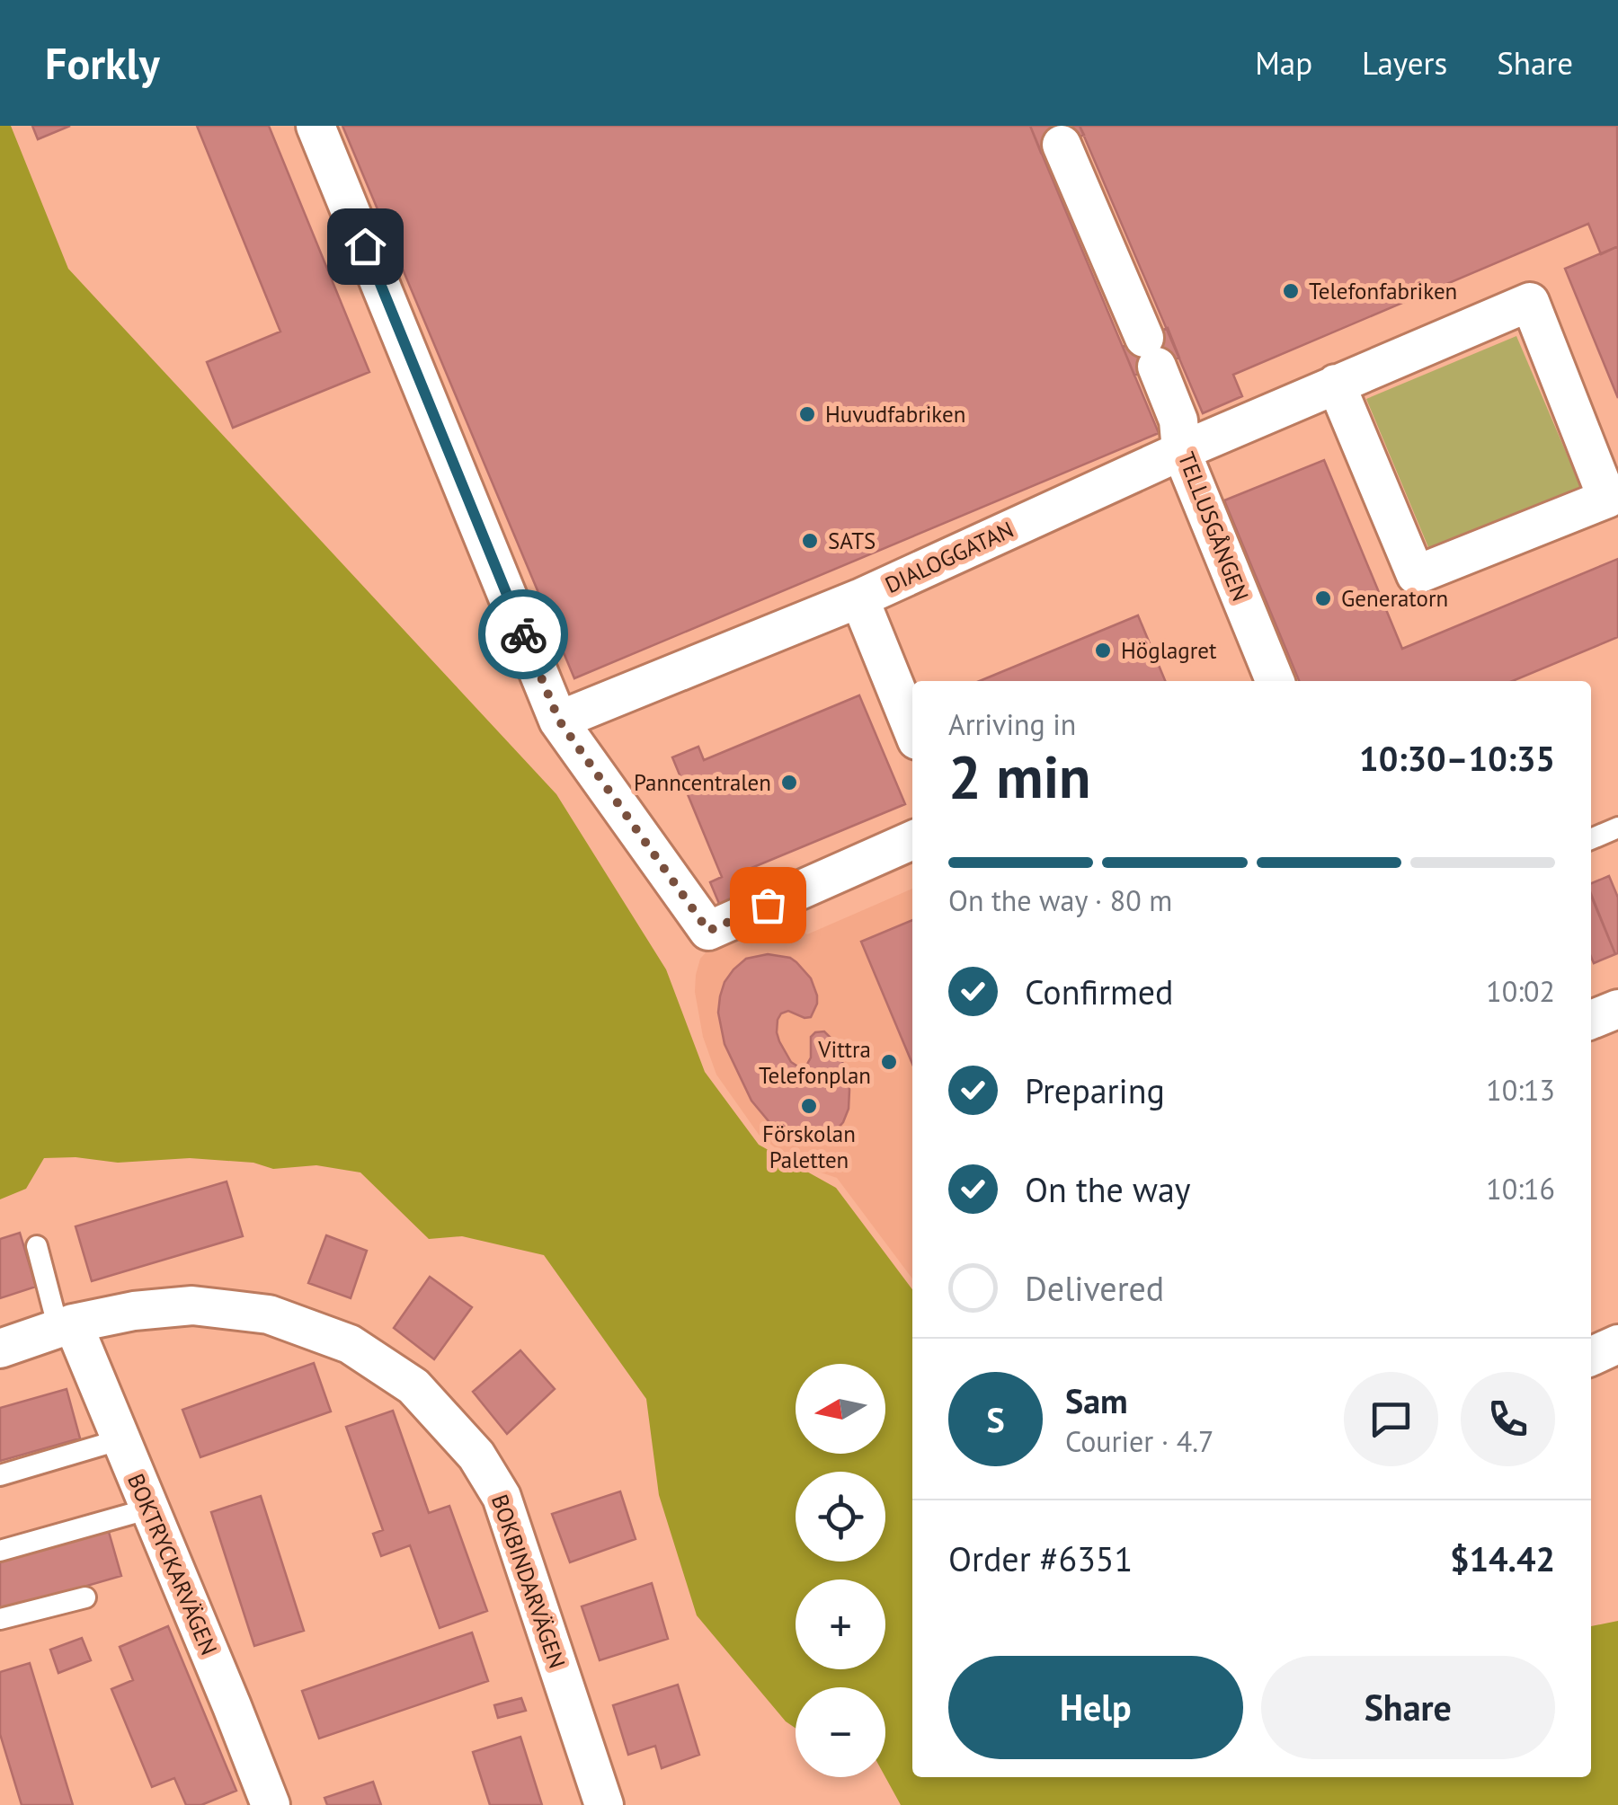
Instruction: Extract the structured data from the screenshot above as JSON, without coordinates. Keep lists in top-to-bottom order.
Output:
{
  "streets": {
    "street": [
      "TELLUSGÅNGEN",
      "DIALOGGATAN",
      "BOKTRYCKARVÄGEN",
      "BOKBINDARVÄGEN"
    ]
  },
  "crossings": [
    ["TELLUSGÅNGEN", "DIALOGGATAN"],
    ["BOKTRYCKARVÄGEN", "BOKBINDARVÄGEN"]
  ],
  "places": [
    "Telefonfabriken",
    "Huvudfabriken",
    "SATS",
    "Generatorn",
    "Höglagret",
    "Panncentralen",
    "Vittra Telefonplan",
    "Förskolan Paletten"
  ],
  "north": "left",
  "page": {
    "header": "Forkly",
    "nav": ["Map", "Layers", "Share"],
    "heading": ["2 min", "Arriving in", "10:30–10:35"],
    "panel": [
      "Sam",
      "Courier · 4.7",
      "Order #6351",
      "$14.42"
    ],
    "bar": "On the way · 80 m",
    "list": [
      ["Confirmed", "10:02"],
      ["Preparing", "10:13"],
      ["On the way", "10:16"],
      "Delivered"
    ],
    "map_buttons": ["+", "−"],
    "round": "S",
    "buttons": ["Help", "Share"]
  }
}
